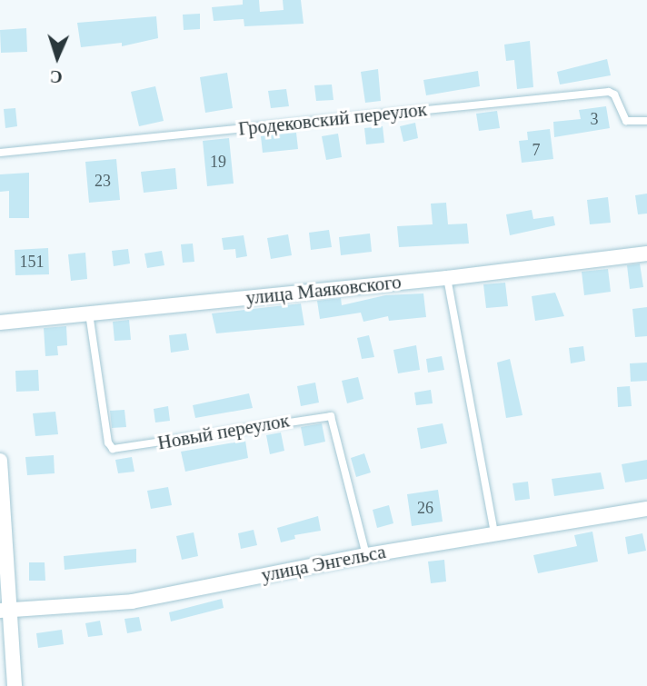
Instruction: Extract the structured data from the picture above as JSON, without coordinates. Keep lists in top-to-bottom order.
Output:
{
  "streets": {
    "street": ["улица Маяковского", "улица Энгельса"],
    "lane": ["Гродековский переулок", "Новый переулок"]
  },
  "crossings": [
    ["улица Маяковского", "Новый переулок"],
    ["Новый переулок", "улица Энгельса"]
  ],
  "house_numbers": [
    "3",
    "7",
    "19",
    "23",
    "151",
    "26"
  ],
  "north": "bottom"
}
